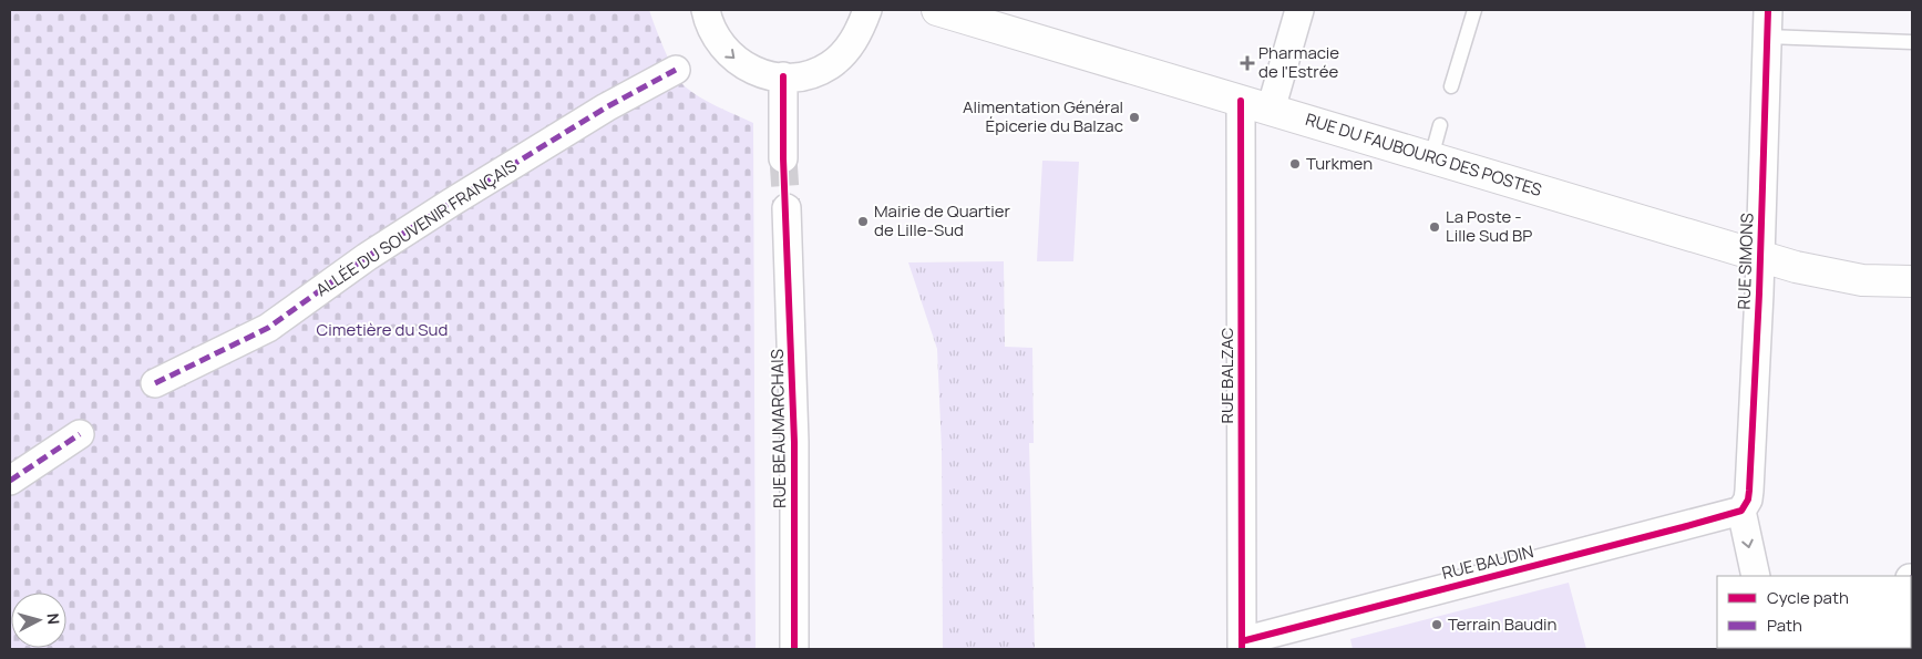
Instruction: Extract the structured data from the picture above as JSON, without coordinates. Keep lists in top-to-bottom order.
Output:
{
  "streets": {
    "main road": ["RUE DU FAUBOURG DES POSTES"],
    "street": [
      "ALLÉE DU SOUVENIR FRANÇAIS",
      "RUE SIMONS",
      "RUE BALZAC",
      "RUE BEAUMARCHAIS",
      "RUE BAUDIN"
    ]
  },
  "crossings": [
    ["RUE DU FAUBOURG DES POSTES", "RUE SIMONS"],
    ["RUE DU FAUBOURG DES POSTES", "RUE BALZAC"],
    ["RUE SIMONS", "RUE BAUDIN"],
    ["RUE BALZAC", "RUE BAUDIN"]
  ],
  "parks": ["Cimetière du Sud"],
  "places": {
    "health": ["Pharmacie de l'Estrée"],
    "other": [
      "Alimentation Général Épicerie du Balzac",
      "Turkmen",
      "Mairie de Quartier de Lille-Sud",
      "La Poste - Lille Sud BP",
      "Terrain Baudin"
    ]
  },
  "legend": ["Cycle path", "Path"],
  "north": "right"
}
